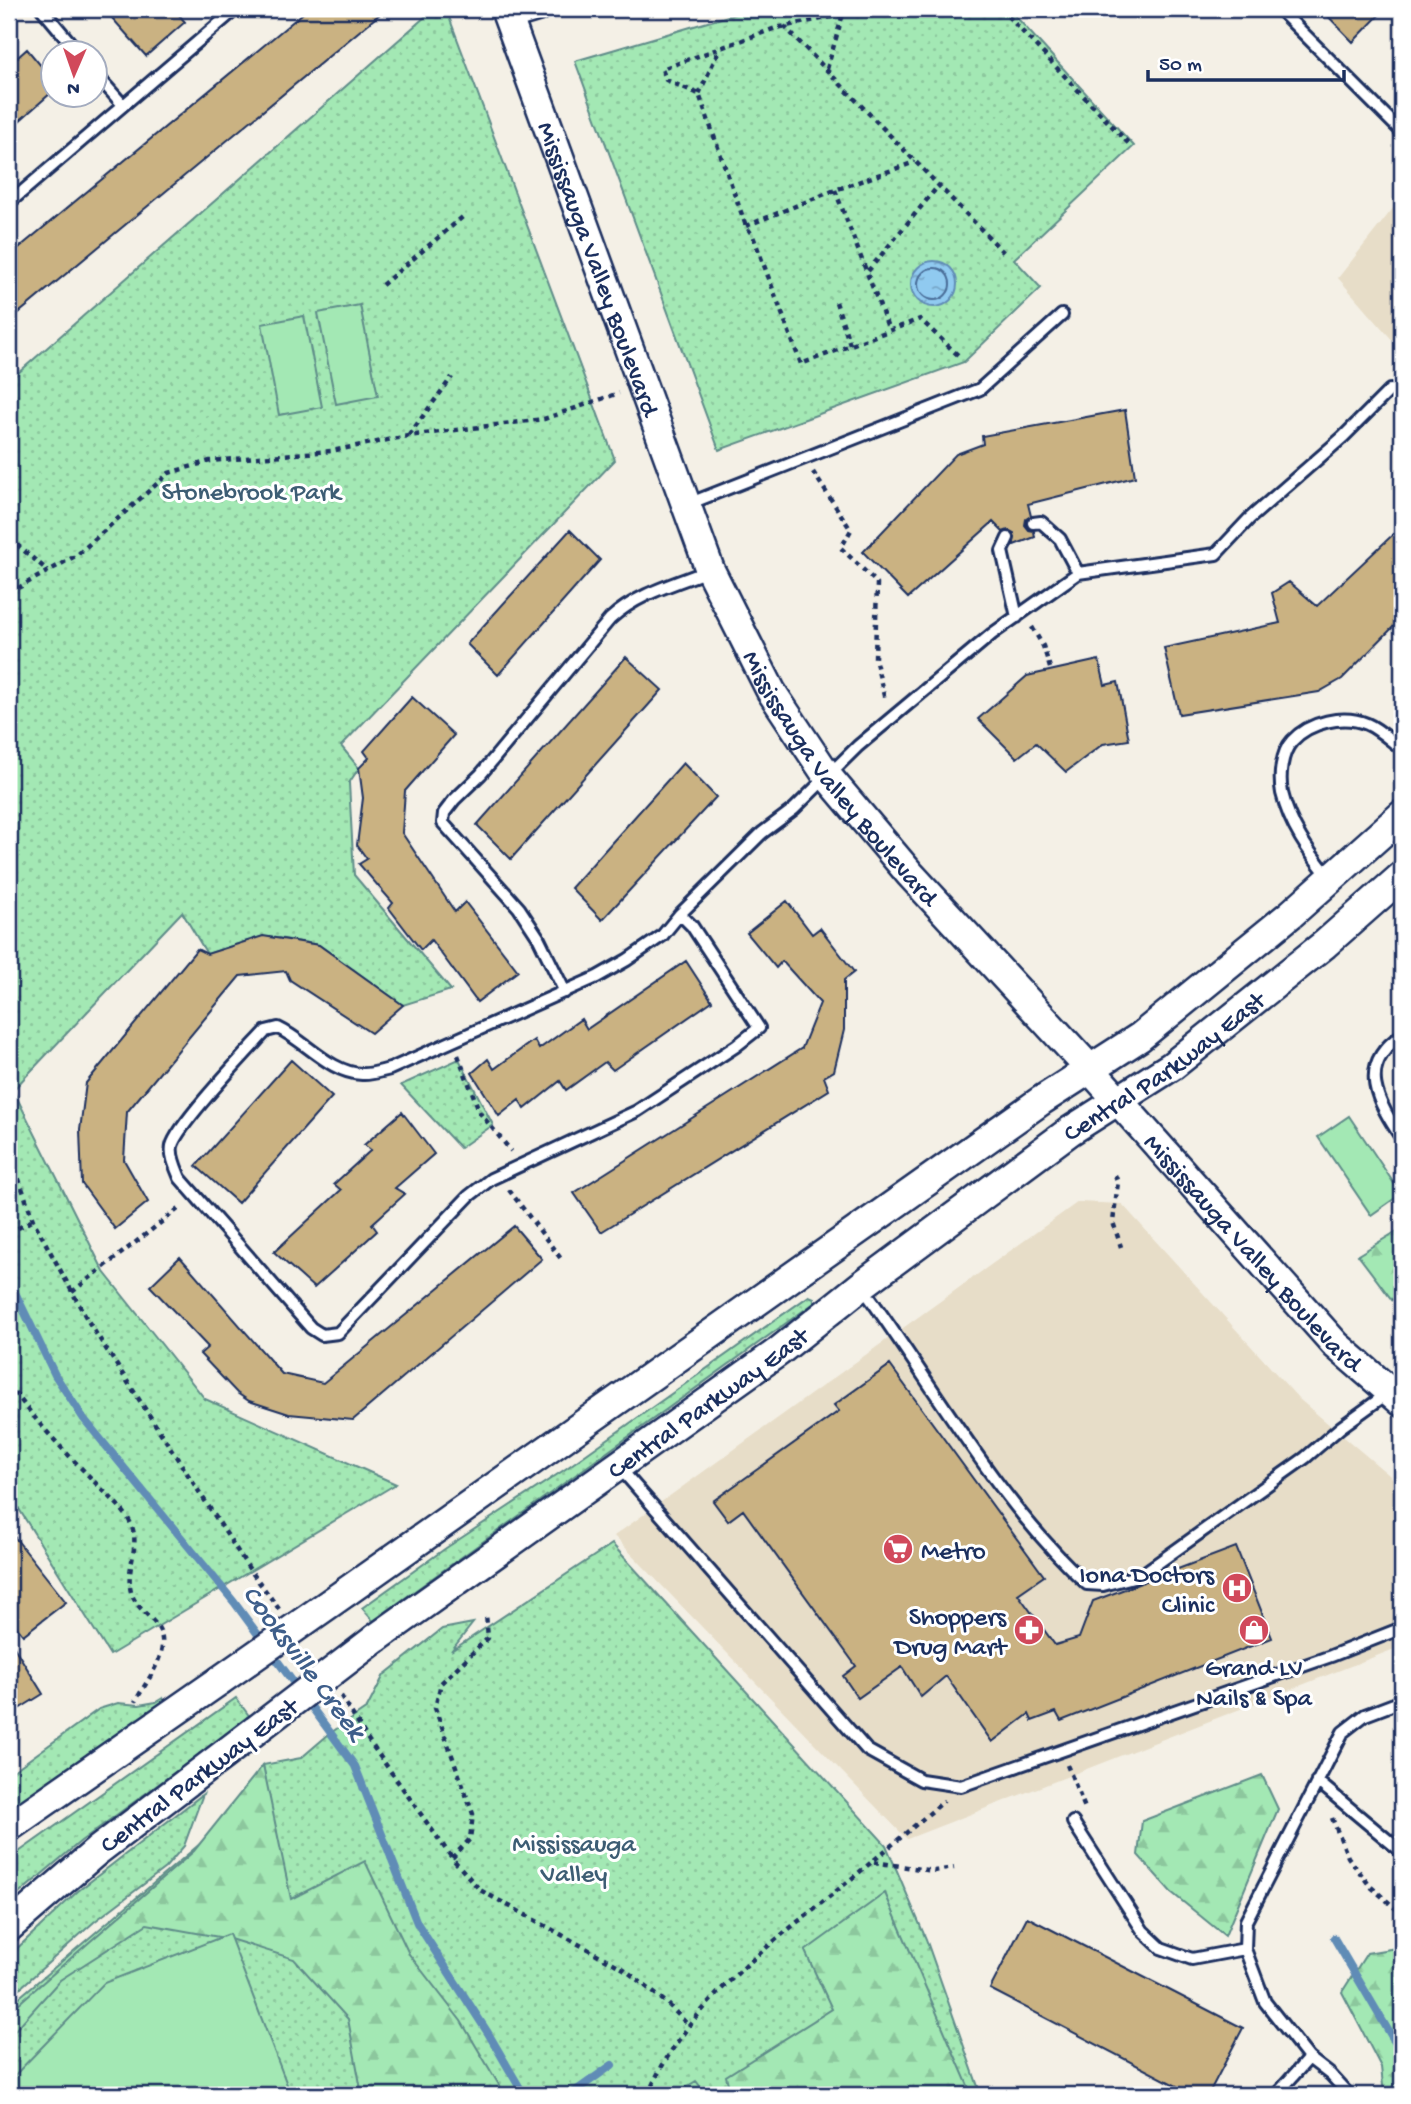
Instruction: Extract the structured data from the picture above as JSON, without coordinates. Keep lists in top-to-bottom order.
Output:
{
  "streets": {
    "street": ["Mississauga Valley Boulevard", "Central Parkway East"]
  },
  "crossings": [
    ["Mississauga Valley Boulevard", "Central Parkway East"]
  ],
  "water": ["Cooksville Creek"],
  "parks": ["Stonebrook Park", "Mississauga Valley"],
  "places": {
    "supermarket": ["Metro"],
    "hospital": ["Iona Doctors Clinic"],
    "pharmacy": ["Shoppers Drug Mart"],
    "shop": ["Grand LV Nails & Spa"]
  },
  "scale_bar": "50 m",
  "north": "bottom"
}
